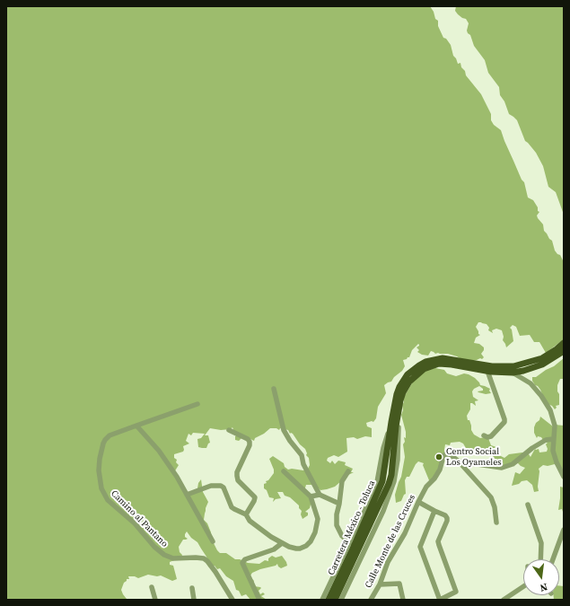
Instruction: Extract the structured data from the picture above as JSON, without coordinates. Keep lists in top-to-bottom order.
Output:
{
  "streets": {
    "main road": ["Carretera México - Toluca"],
    "street": ["Camino al Pantano", "Calle Monte de las Cruces"]
  },
  "places": ["Centro Social Los Oyameles"],
  "north": "bottom"
}
